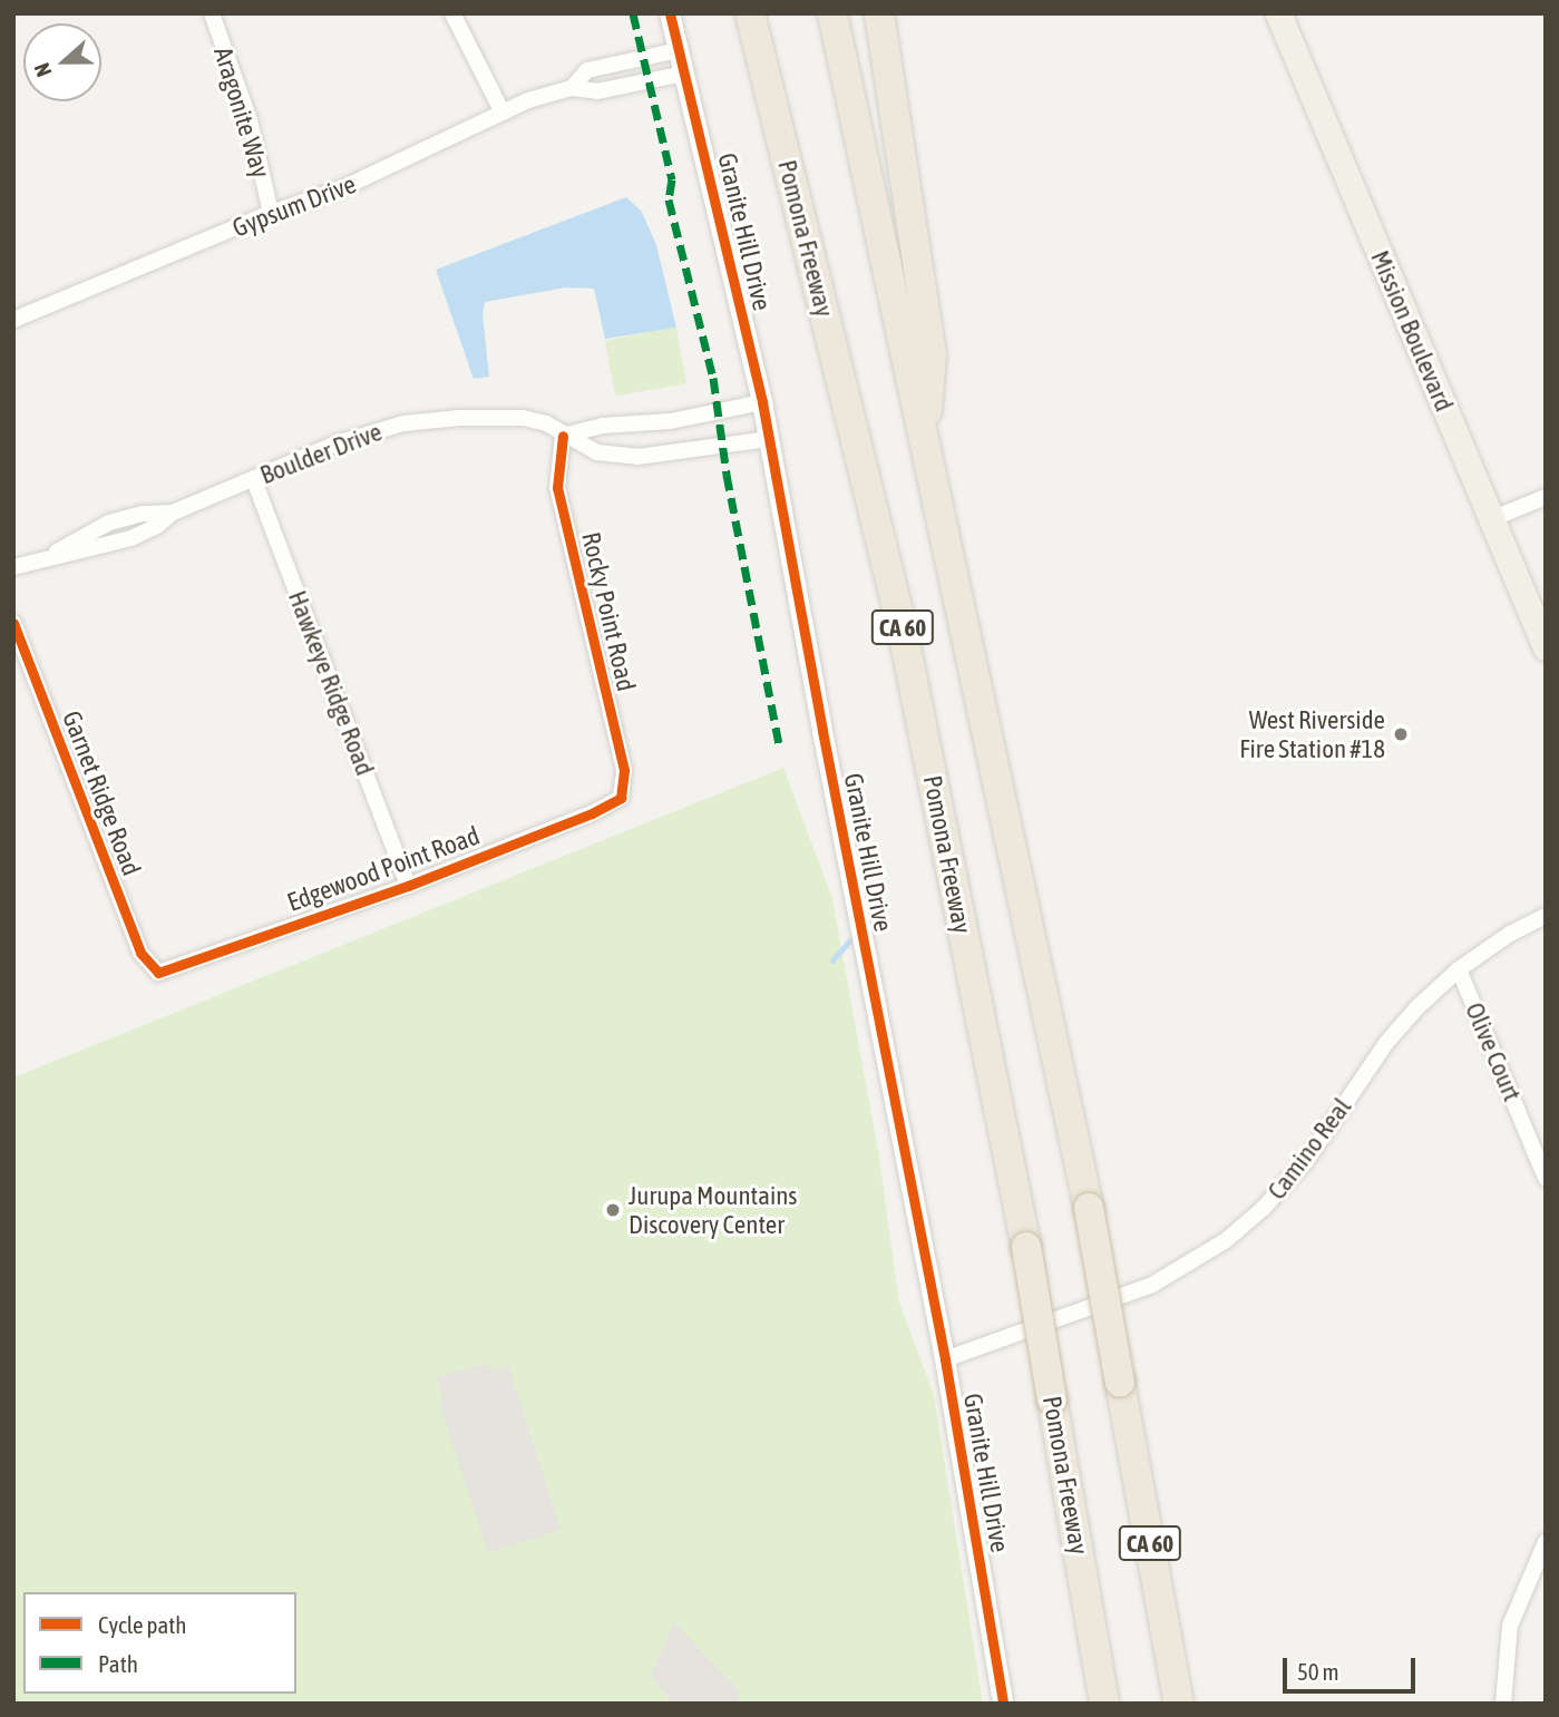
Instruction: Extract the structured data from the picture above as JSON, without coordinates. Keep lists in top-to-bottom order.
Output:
{
  "streets": {
    "highway": ["Pomona Freeway", "CA 60"],
    "main road": ["Mission Boulevard"],
    "street": [
      "Aragonite Way",
      "Gypsum Drive",
      "Granite Hill Drive",
      "Boulder Drive",
      "Rocky Point Road",
      "Hawkeye Ridge Road",
      "Garnet Ridge Road",
      "Edgewood Point Road",
      "Olive Court",
      "Camino Real"
    ]
  },
  "crossings": [
    ["Aragonite Way", "Gypsum Drive"],
    ["Gypsum Drive", "Granite Hill Drive"],
    ["Granite Hill Drive", "Boulder Drive"],
    ["Granite Hill Drive", "Camino Real"],
    ["Boulder Drive", "Rocky Point Road"],
    ["Boulder Drive", "Hawkeye Ridge Road"],
    ["Rocky Point Road", "Edgewood Point Road"],
    ["Hawkeye Ridge Road", "Edgewood Point Road"],
    ["Garnet Ridge Road", "Edgewood Point Road"],
    ["Olive Court", "Camino Real"]
  ],
  "places": ["West Riverside Fire Station #18", "Jurupa Mountains Discovery Center"],
  "legend": ["Cycle path", "Path"],
  "scale_bar": "50 m",
  "north": "left"
}
